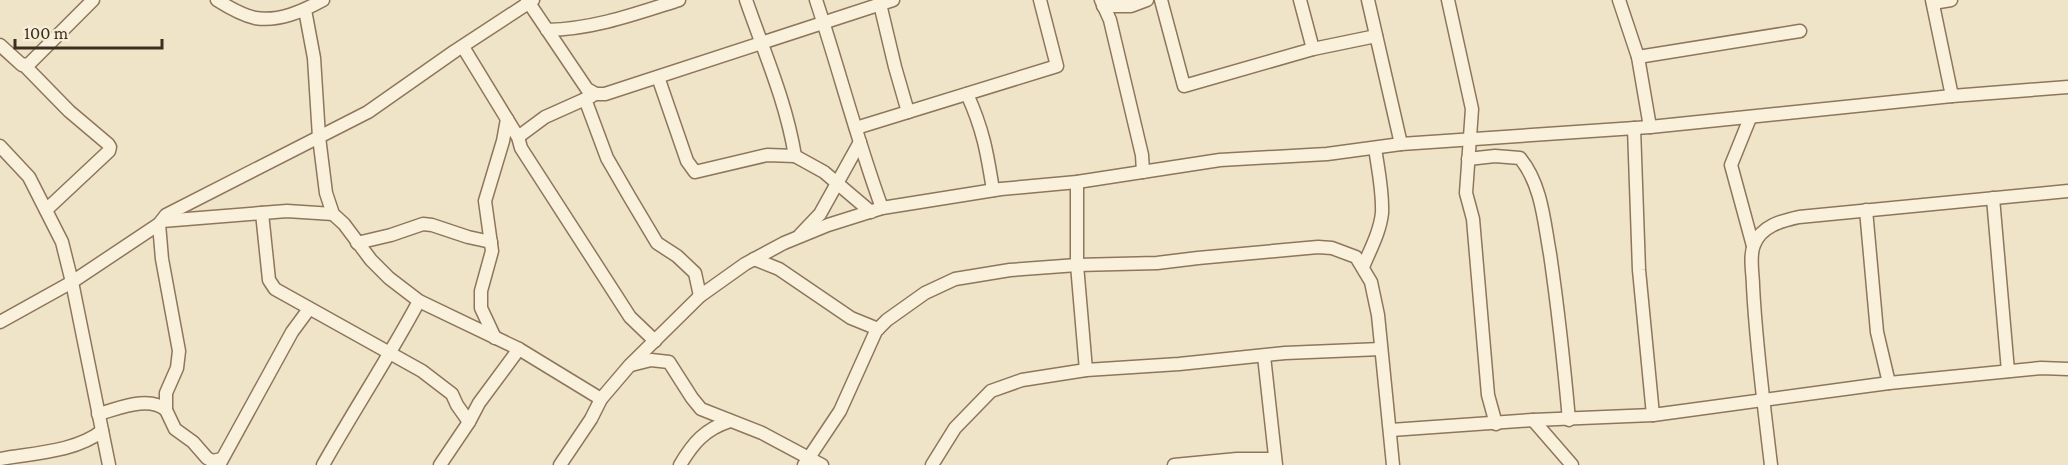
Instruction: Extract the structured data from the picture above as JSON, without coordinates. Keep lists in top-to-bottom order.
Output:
{
  "scale_bar": "100 m"
}
